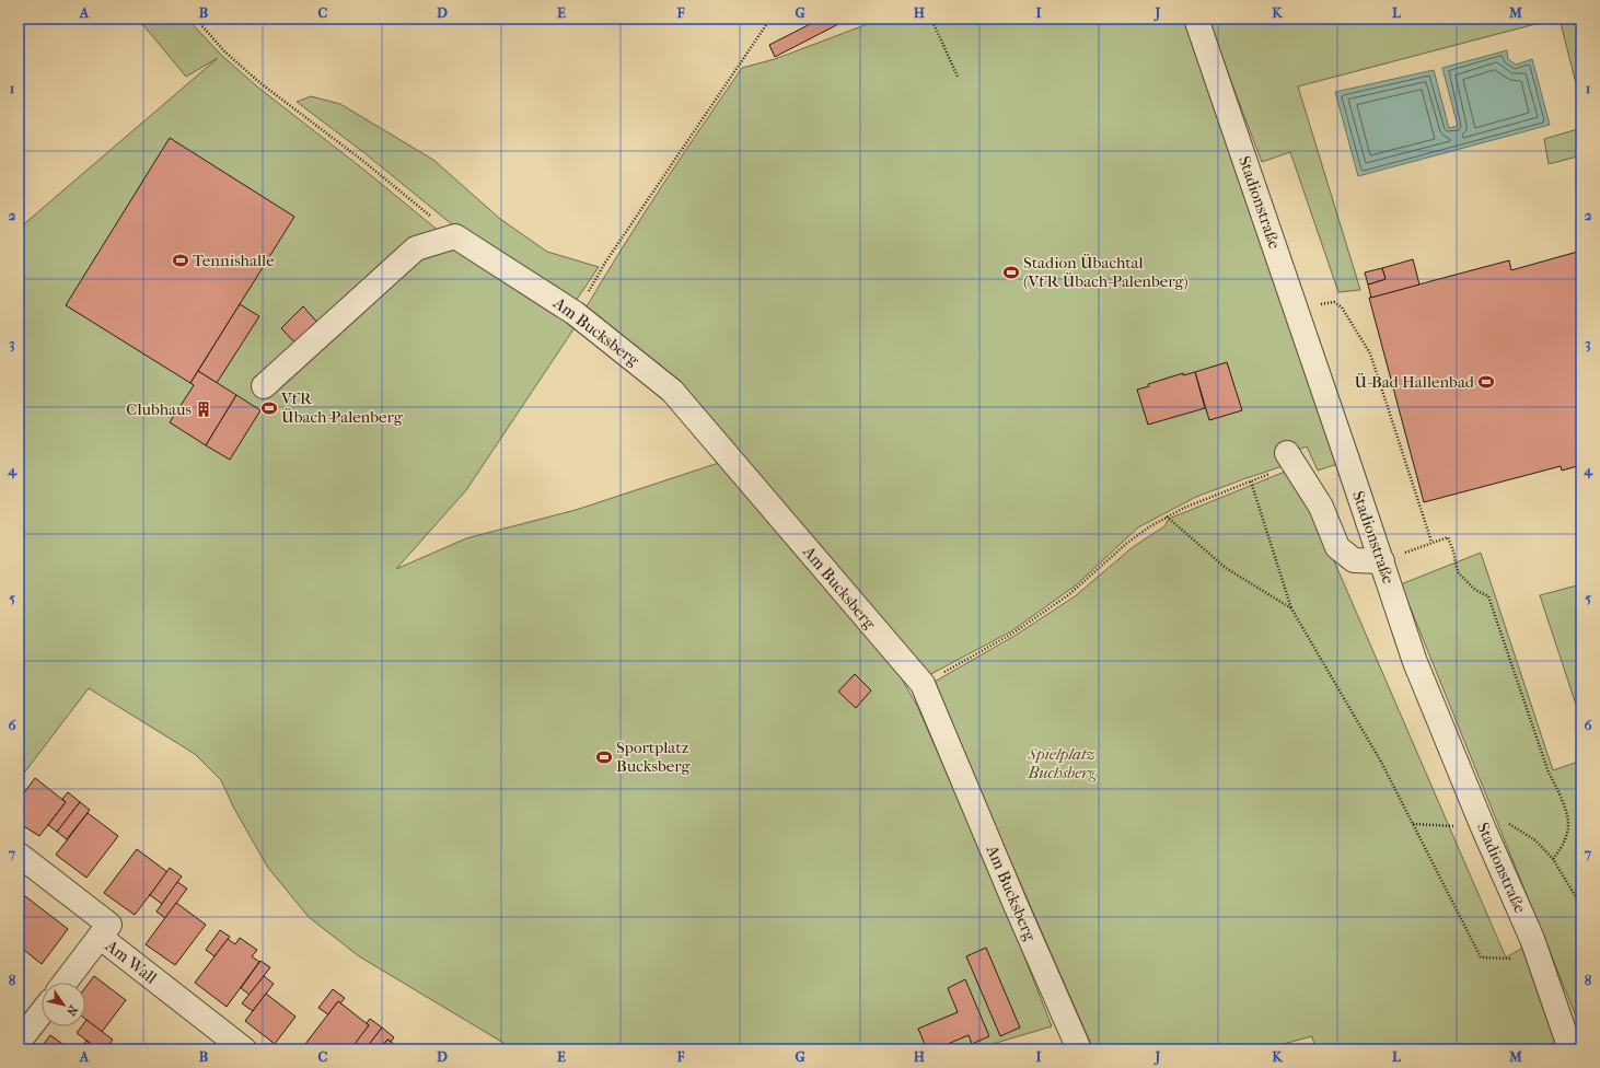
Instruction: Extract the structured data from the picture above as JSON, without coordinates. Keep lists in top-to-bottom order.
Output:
{
  "streets": {
    "street": ["Stadionstraße", "Am Bucksberg", "Am Wall"]
  },
  "parks": ["Spielplatz Buchsberg"],
  "places": {
    "sports": [
      "Tennishalle",
      "Stadion Übachtal (VfR Übach-Palenberg)",
      "Ü-Bad Hallenbad",
      "VfR Übach-Palenberg",
      "Sportplatz Bucksberg"
    ],
    "building": ["Clubhaus"]
  },
  "north": "bottom right",
  "grid": {
    "columns": [
      "A",
      "B",
      "C",
      "D",
      "E",
      "F",
      "G",
      "H",
      "I",
      "J",
      "K",
      "L",
      "M"
    ],
    "rows": [
      "1",
      "2",
      "3",
      "4",
      "5",
      "6",
      "7",
      "8"
    ]
  }
}
